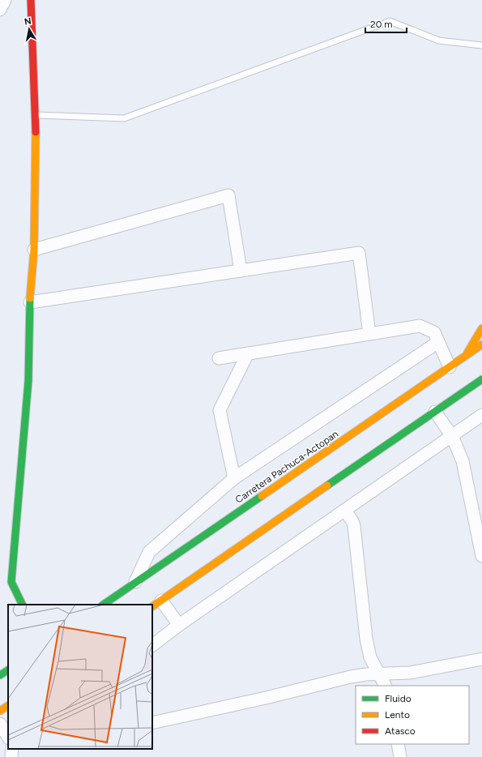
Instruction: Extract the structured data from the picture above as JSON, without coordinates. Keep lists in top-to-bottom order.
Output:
{
  "streets": {
    "main road": ["Carretera Pachuca-Actopan"]
  },
  "legend": ["Fluido", "Lento", "Atasco"],
  "scale_bar": "20 m",
  "north": "top"
}
